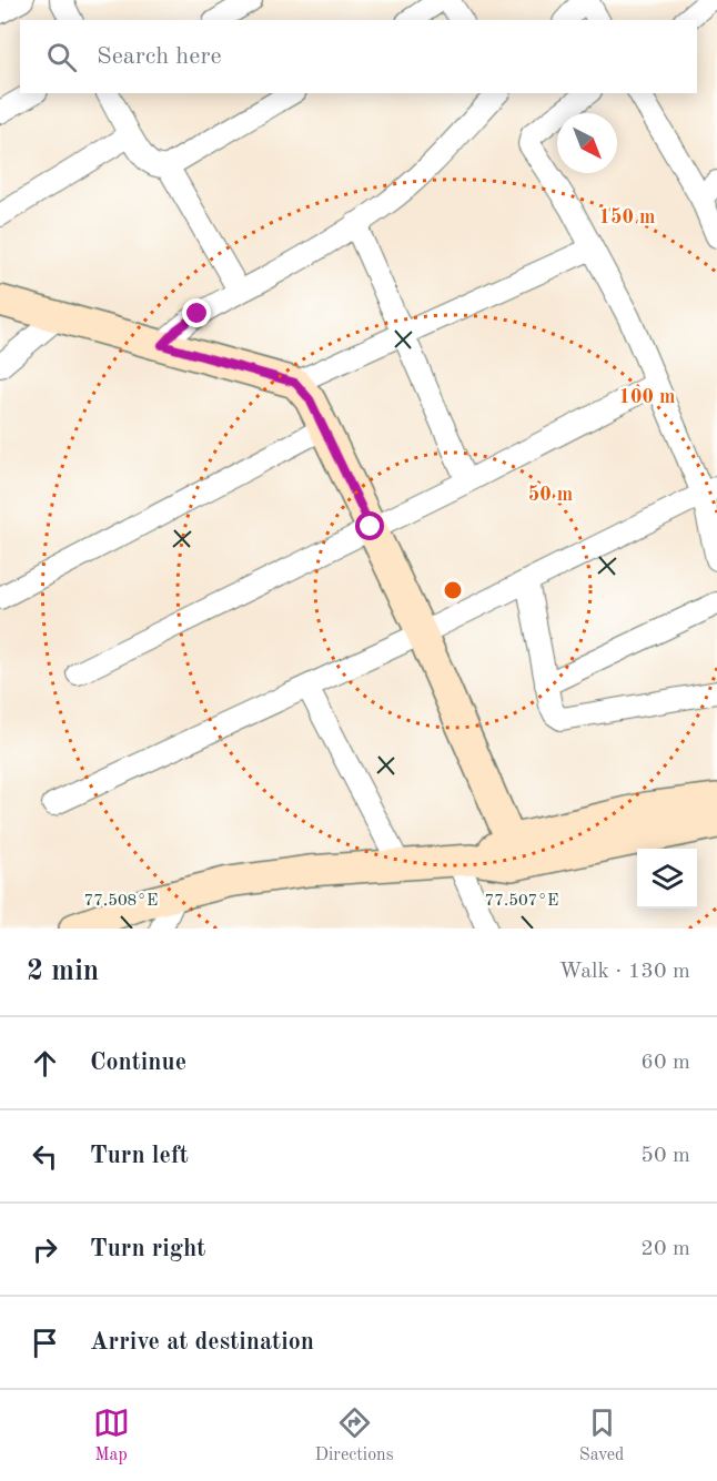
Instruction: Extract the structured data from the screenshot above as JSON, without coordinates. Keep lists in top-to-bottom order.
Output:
{
  "north": "bottom right",
  "page": {
    "search": "Search here",
    "heading": ["2 min", "Walk · 130 m"],
    "list": [
      ["Continue", "60 m"],
      ["Turn left", "50 m"],
      ["Turn right", "20 m"],
      "Arrive at destination"
    ],
    "nav": ["Map", "Directions", "Saved"]
  },
  "coordinates": ["77.508°E", "77.507°E"],
  "rings": ["150 m", "100 m", "50 m"]
}
